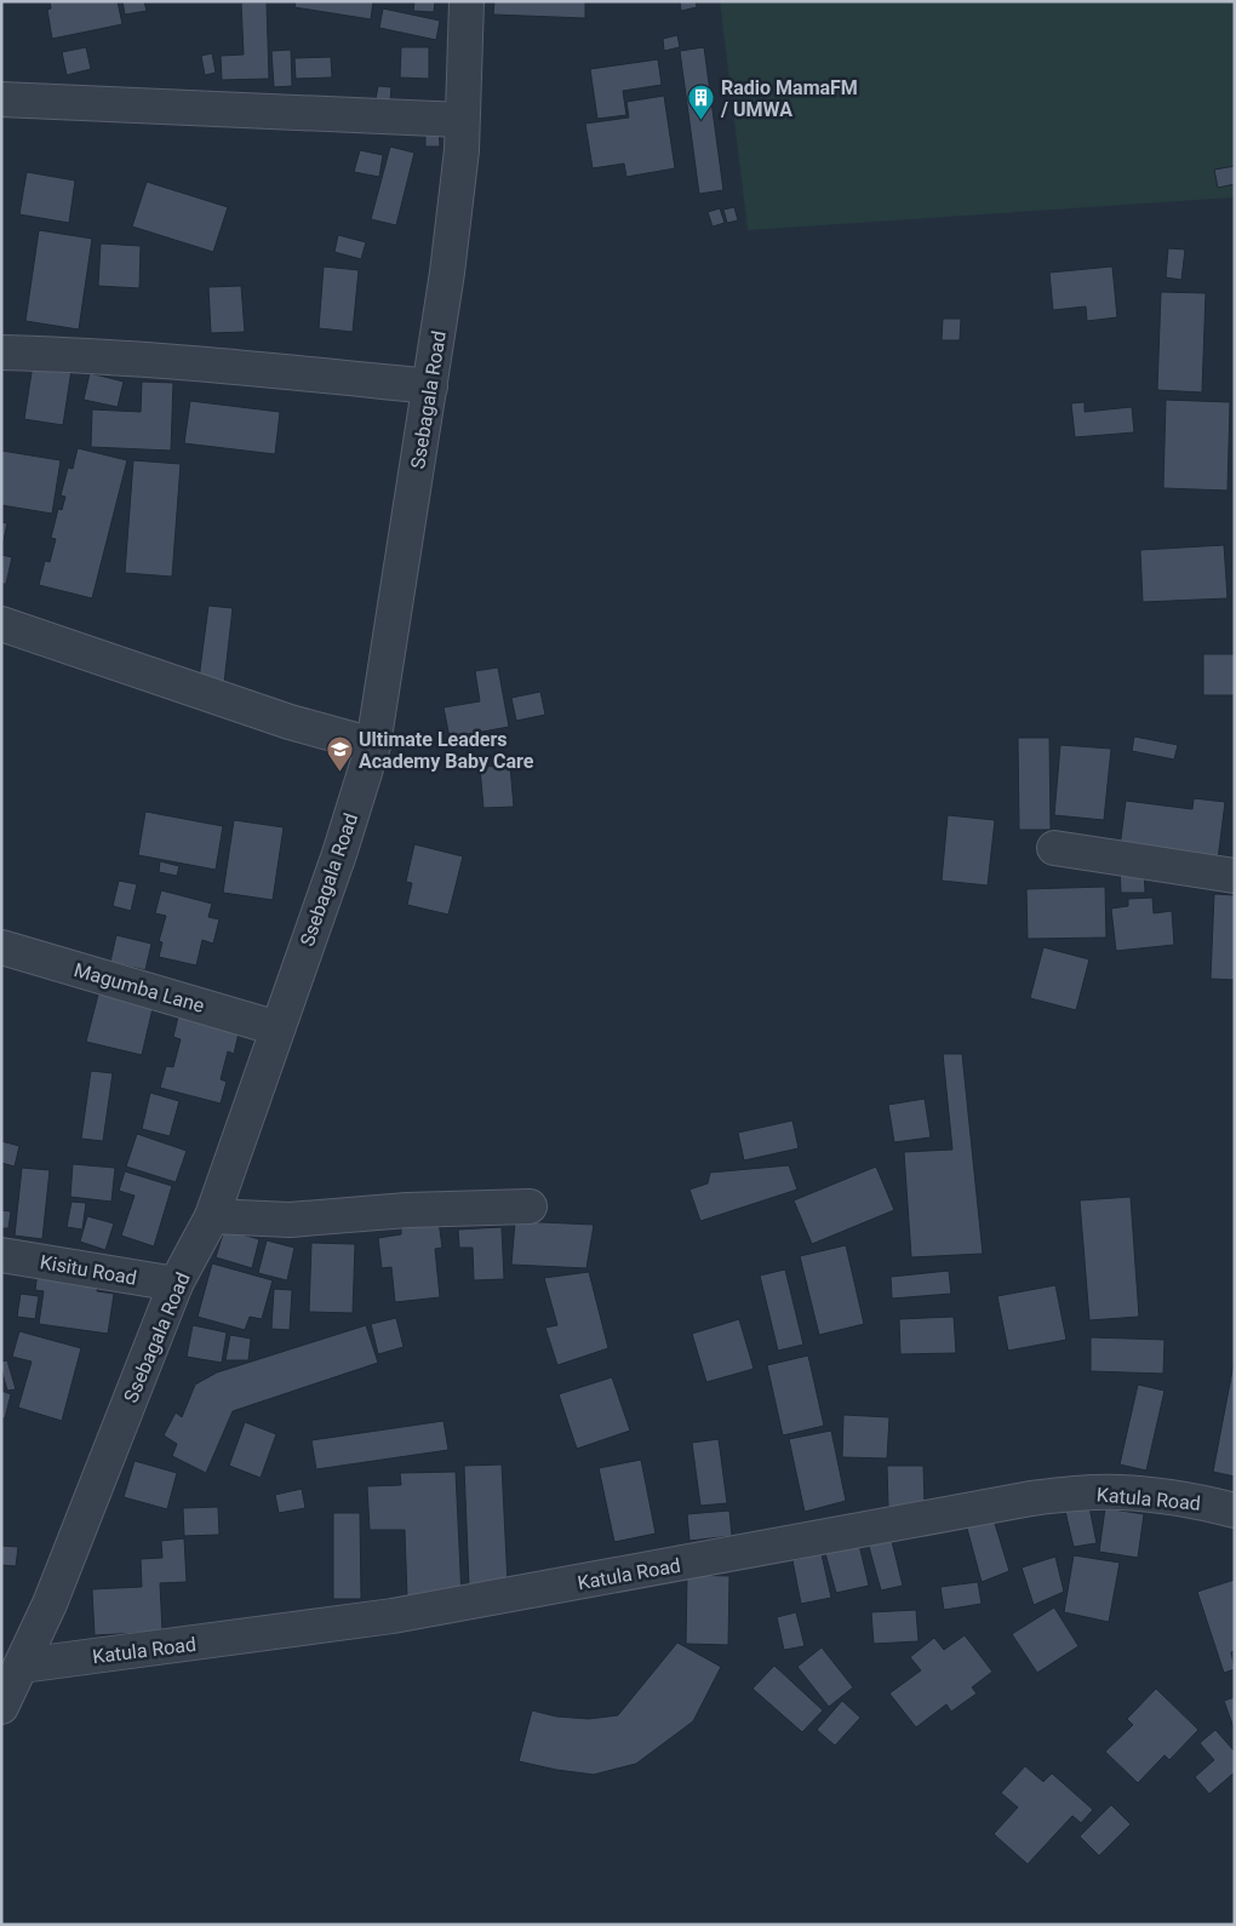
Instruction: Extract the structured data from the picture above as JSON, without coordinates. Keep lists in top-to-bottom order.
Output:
{
  "streets": {
    "street": [
      "Ssebagala Road",
      "Magumba Lane",
      "Kisitu Road",
      "Katula Road"
    ]
  },
  "crossings": [
    ["Ssebagala Road", "Magumba Lane"],
    ["Ssebagala Road", "Kisitu Road"],
    ["Ssebagala Road", "Katula Road"]
  ],
  "places": {
    "building": ["Radio MamaFM / UMWA"],
    "school or university": ["Ultimate Leaders Academy Baby Care"]
  }
}
